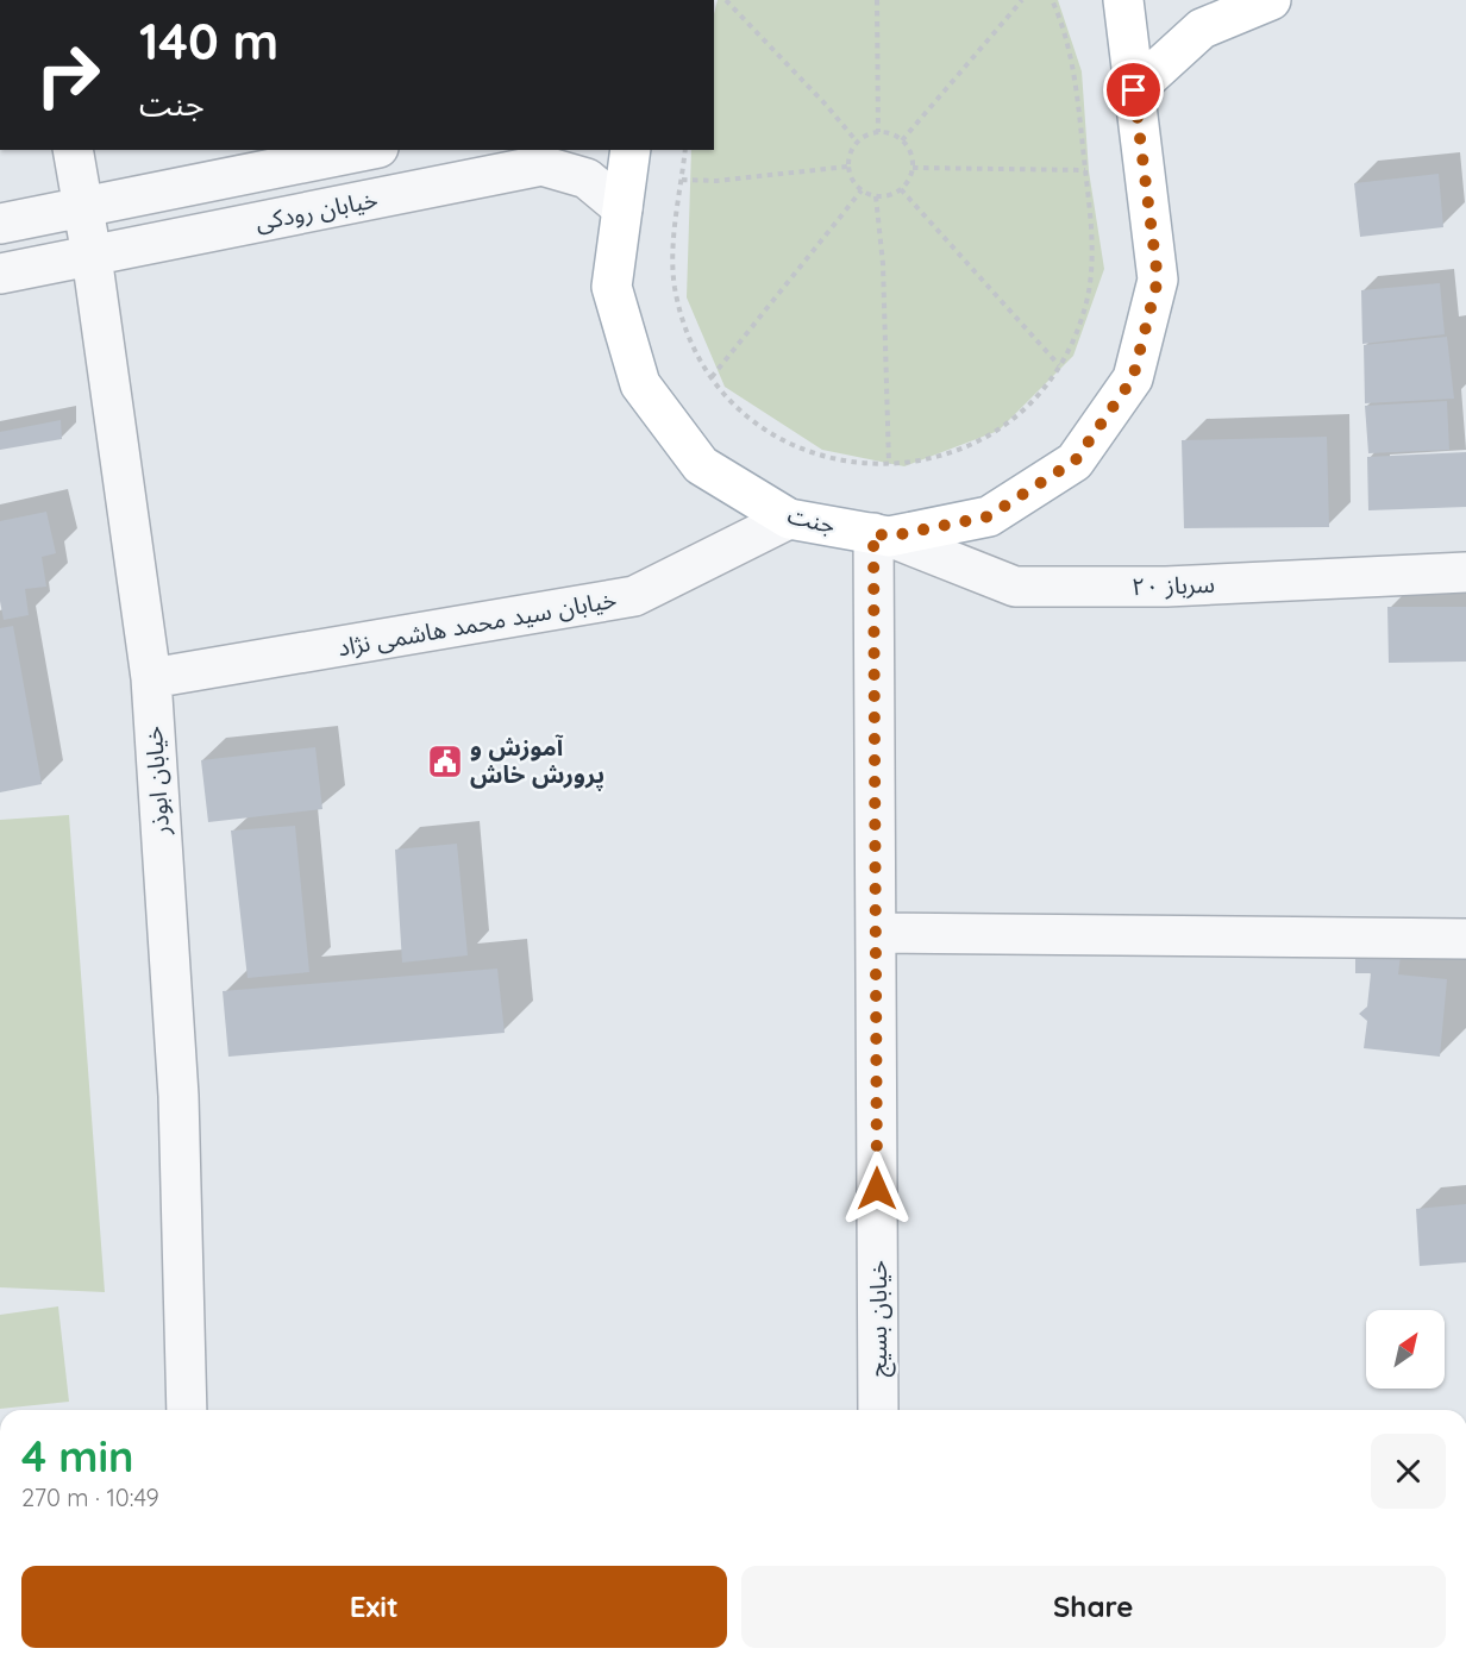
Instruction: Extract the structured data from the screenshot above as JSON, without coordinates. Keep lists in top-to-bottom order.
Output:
{
  "streets": {
    "main road": ["جنت"],
    "street": [
      "خیابان رودکی",
      "سرباز ۲۰",
      "خیابان سید محمد هاشمی نژاد",
      "خیابان ابوذر",
      "خیابان بسیج"
    ]
  },
  "crossings": [
    ["خیابان رودکی", "جنت"],
    ["خیابان رودکی", "خیابان ابوذر"],
    ["جنت", "سرباز ۲۰"],
    ["جنت", "خیابان سید محمد هاشمی نژاد"],
    ["جنت", "خیابان بسیج"],
    ["سرباز ۲۰", "خیابان بسیج"],
    ["خیابان سید محمد هاشمی نژاد", "خیابان ابوذر"]
  ],
  "places": {
    "public building": ["آموزش و پرورش خاش"]
  },
  "north": "top right",
  "page": {
    "turn": ["140 m", "جنت"],
    "heading": ["4 min", "270 m · 10:49"],
    "buttons": ["Exit", "Share"]
  }
}
